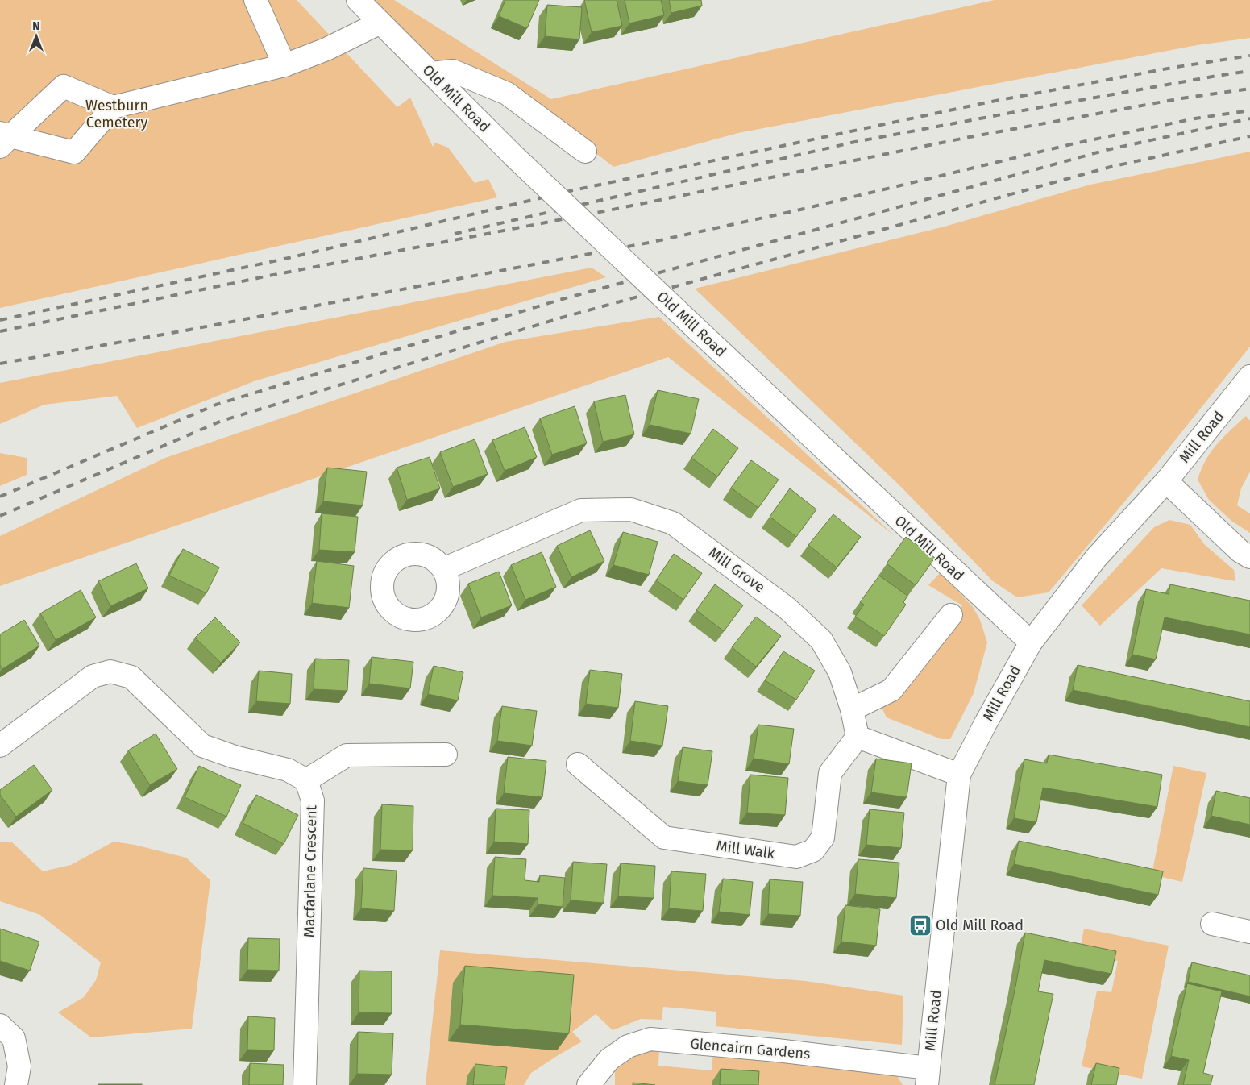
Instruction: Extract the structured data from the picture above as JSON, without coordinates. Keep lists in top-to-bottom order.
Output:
{
  "streets": {
    "street": [
      "Old Mill Road",
      "Mill Road",
      "Mill Grove",
      "Mill Walk",
      "Macfarlane Crescent",
      "Glencairn Gardens"
    ]
  },
  "crossings": [
    ["Old Mill Road", "Mill Road"],
    ["Mill Road", "Glencairn Gardens"],
    ["Mill Grove", "Mill Walk"]
  ],
  "parks": ["Westburn Cemetery"],
  "places": {
    "bus stop": ["Old Mill Road"]
  },
  "north": "top"
}
